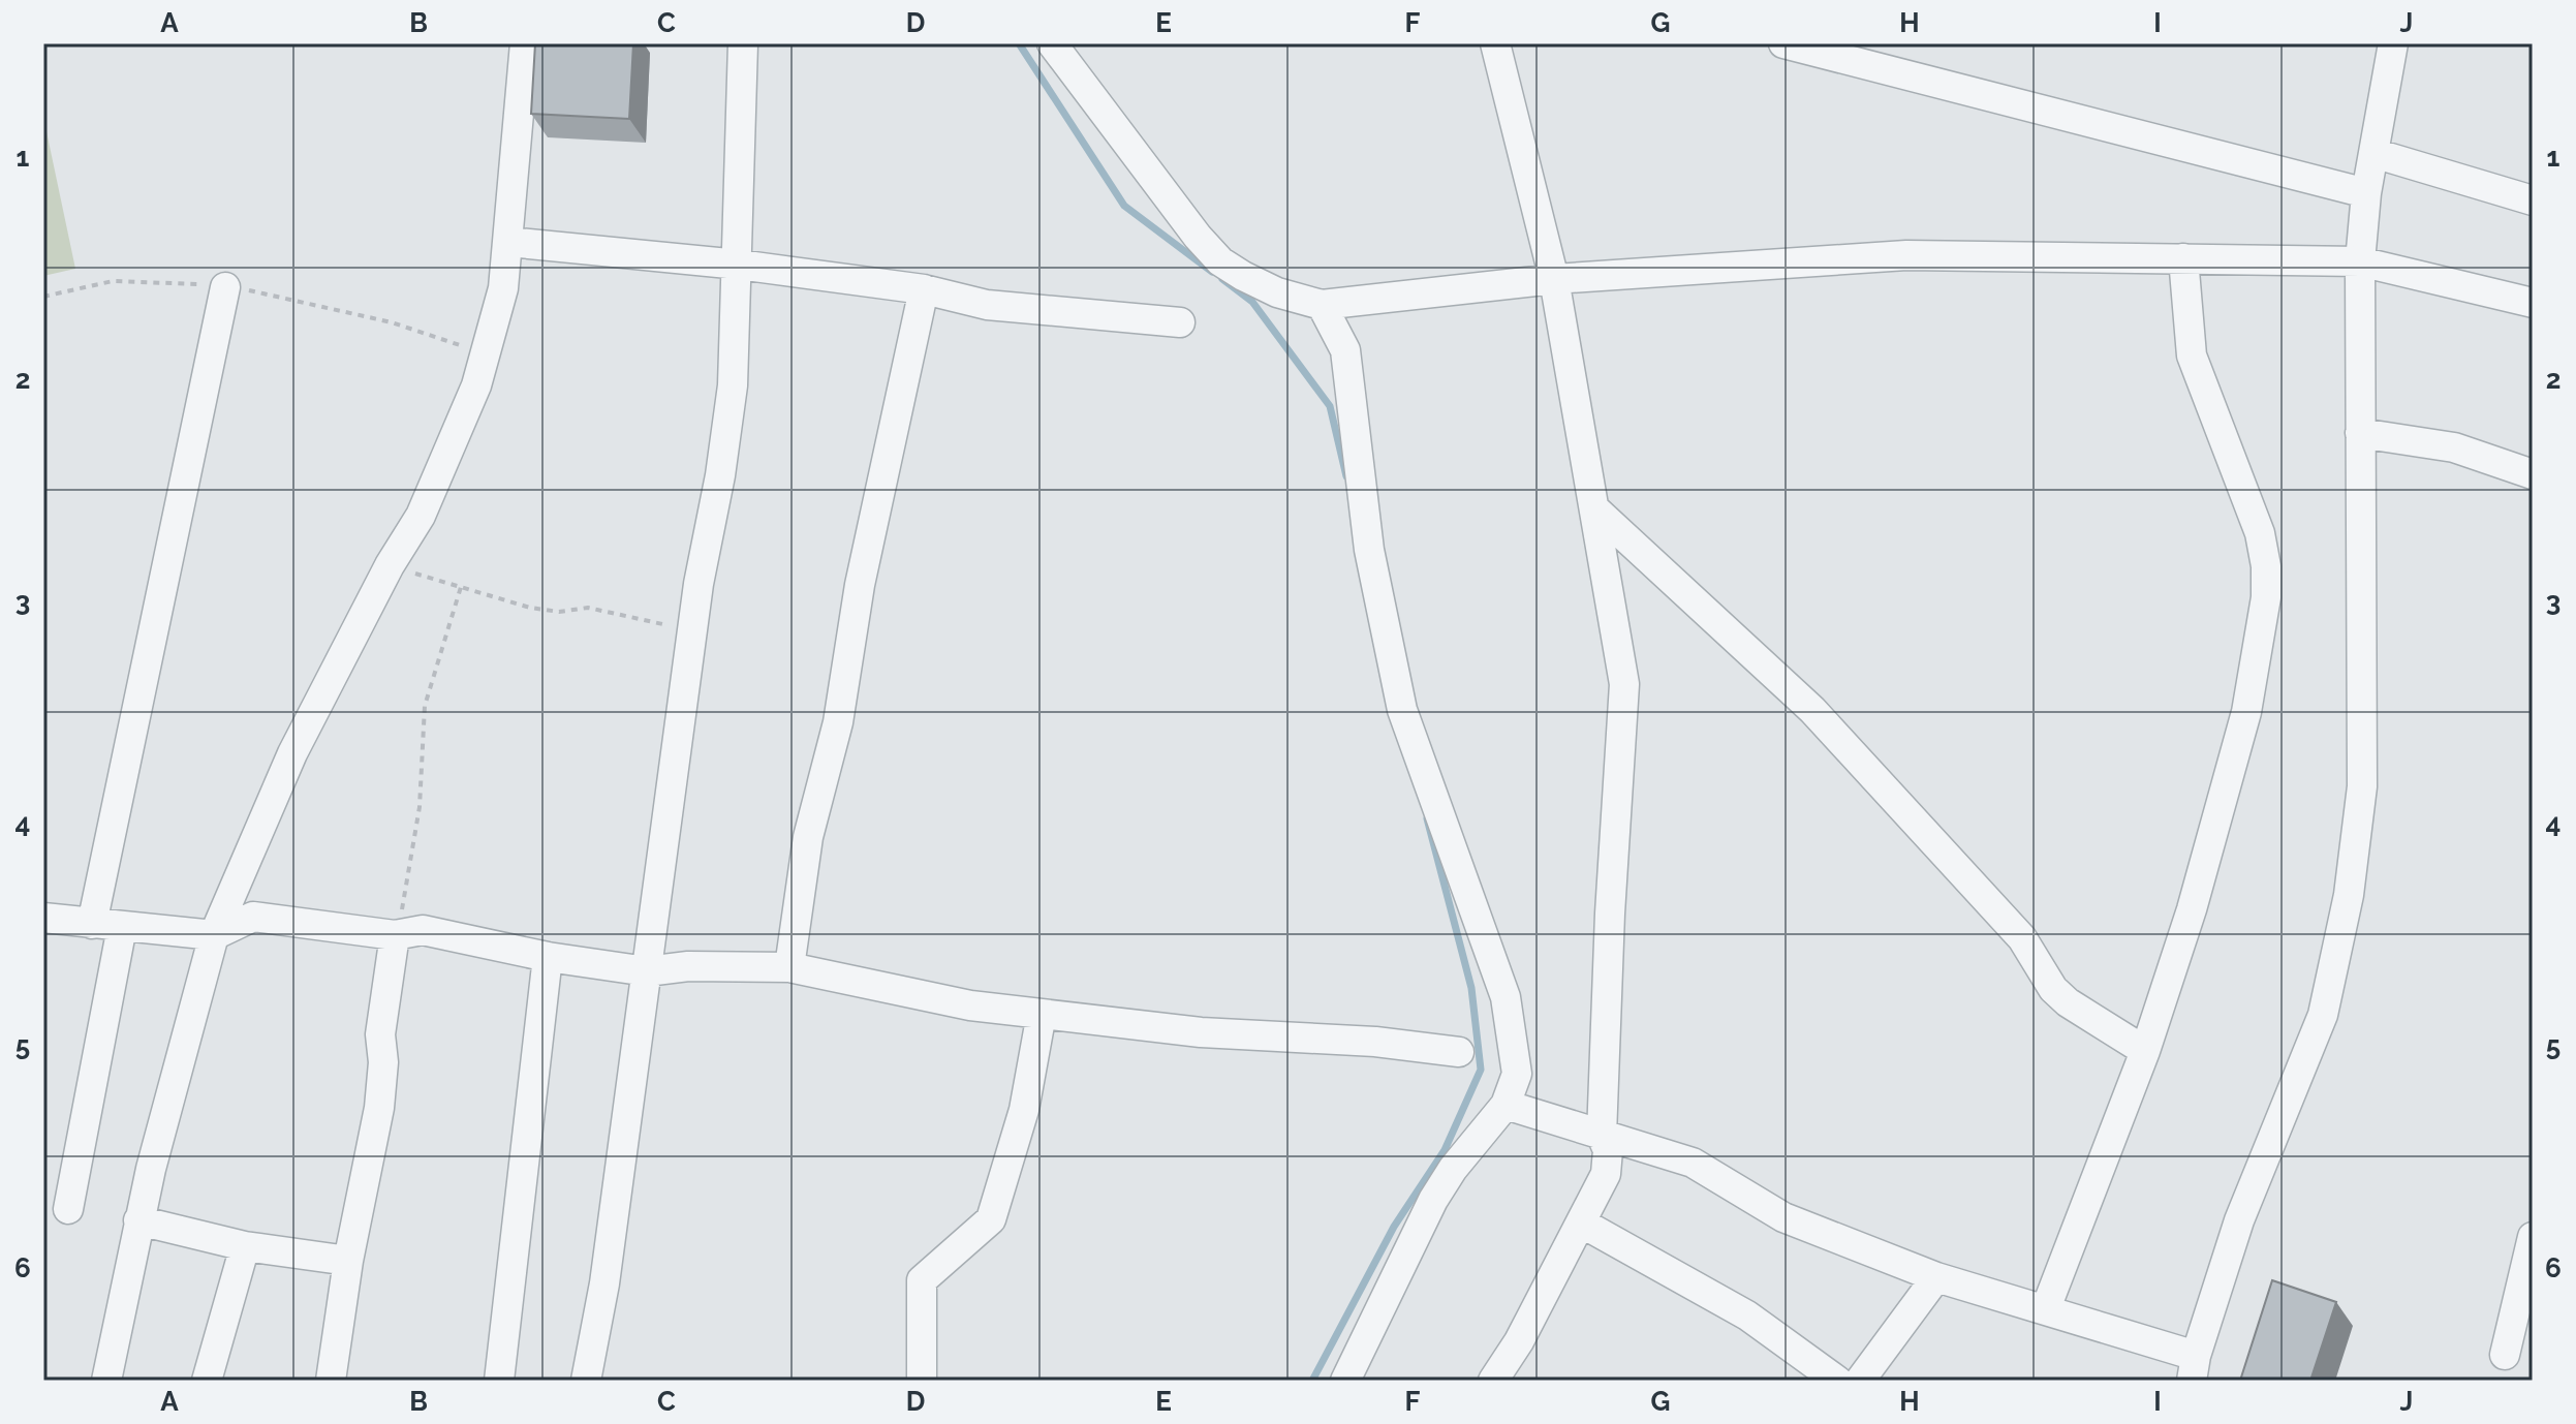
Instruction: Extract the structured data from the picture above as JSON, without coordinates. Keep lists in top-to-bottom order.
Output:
{
  "grid": {
    "columns": [
      "A",
      "B",
      "C",
      "D",
      "E",
      "F",
      "G",
      "H",
      "I",
      "J"
    ],
    "rows": [
      "1",
      "2",
      "3",
      "4",
      "5",
      "6"
    ]
  }
}
